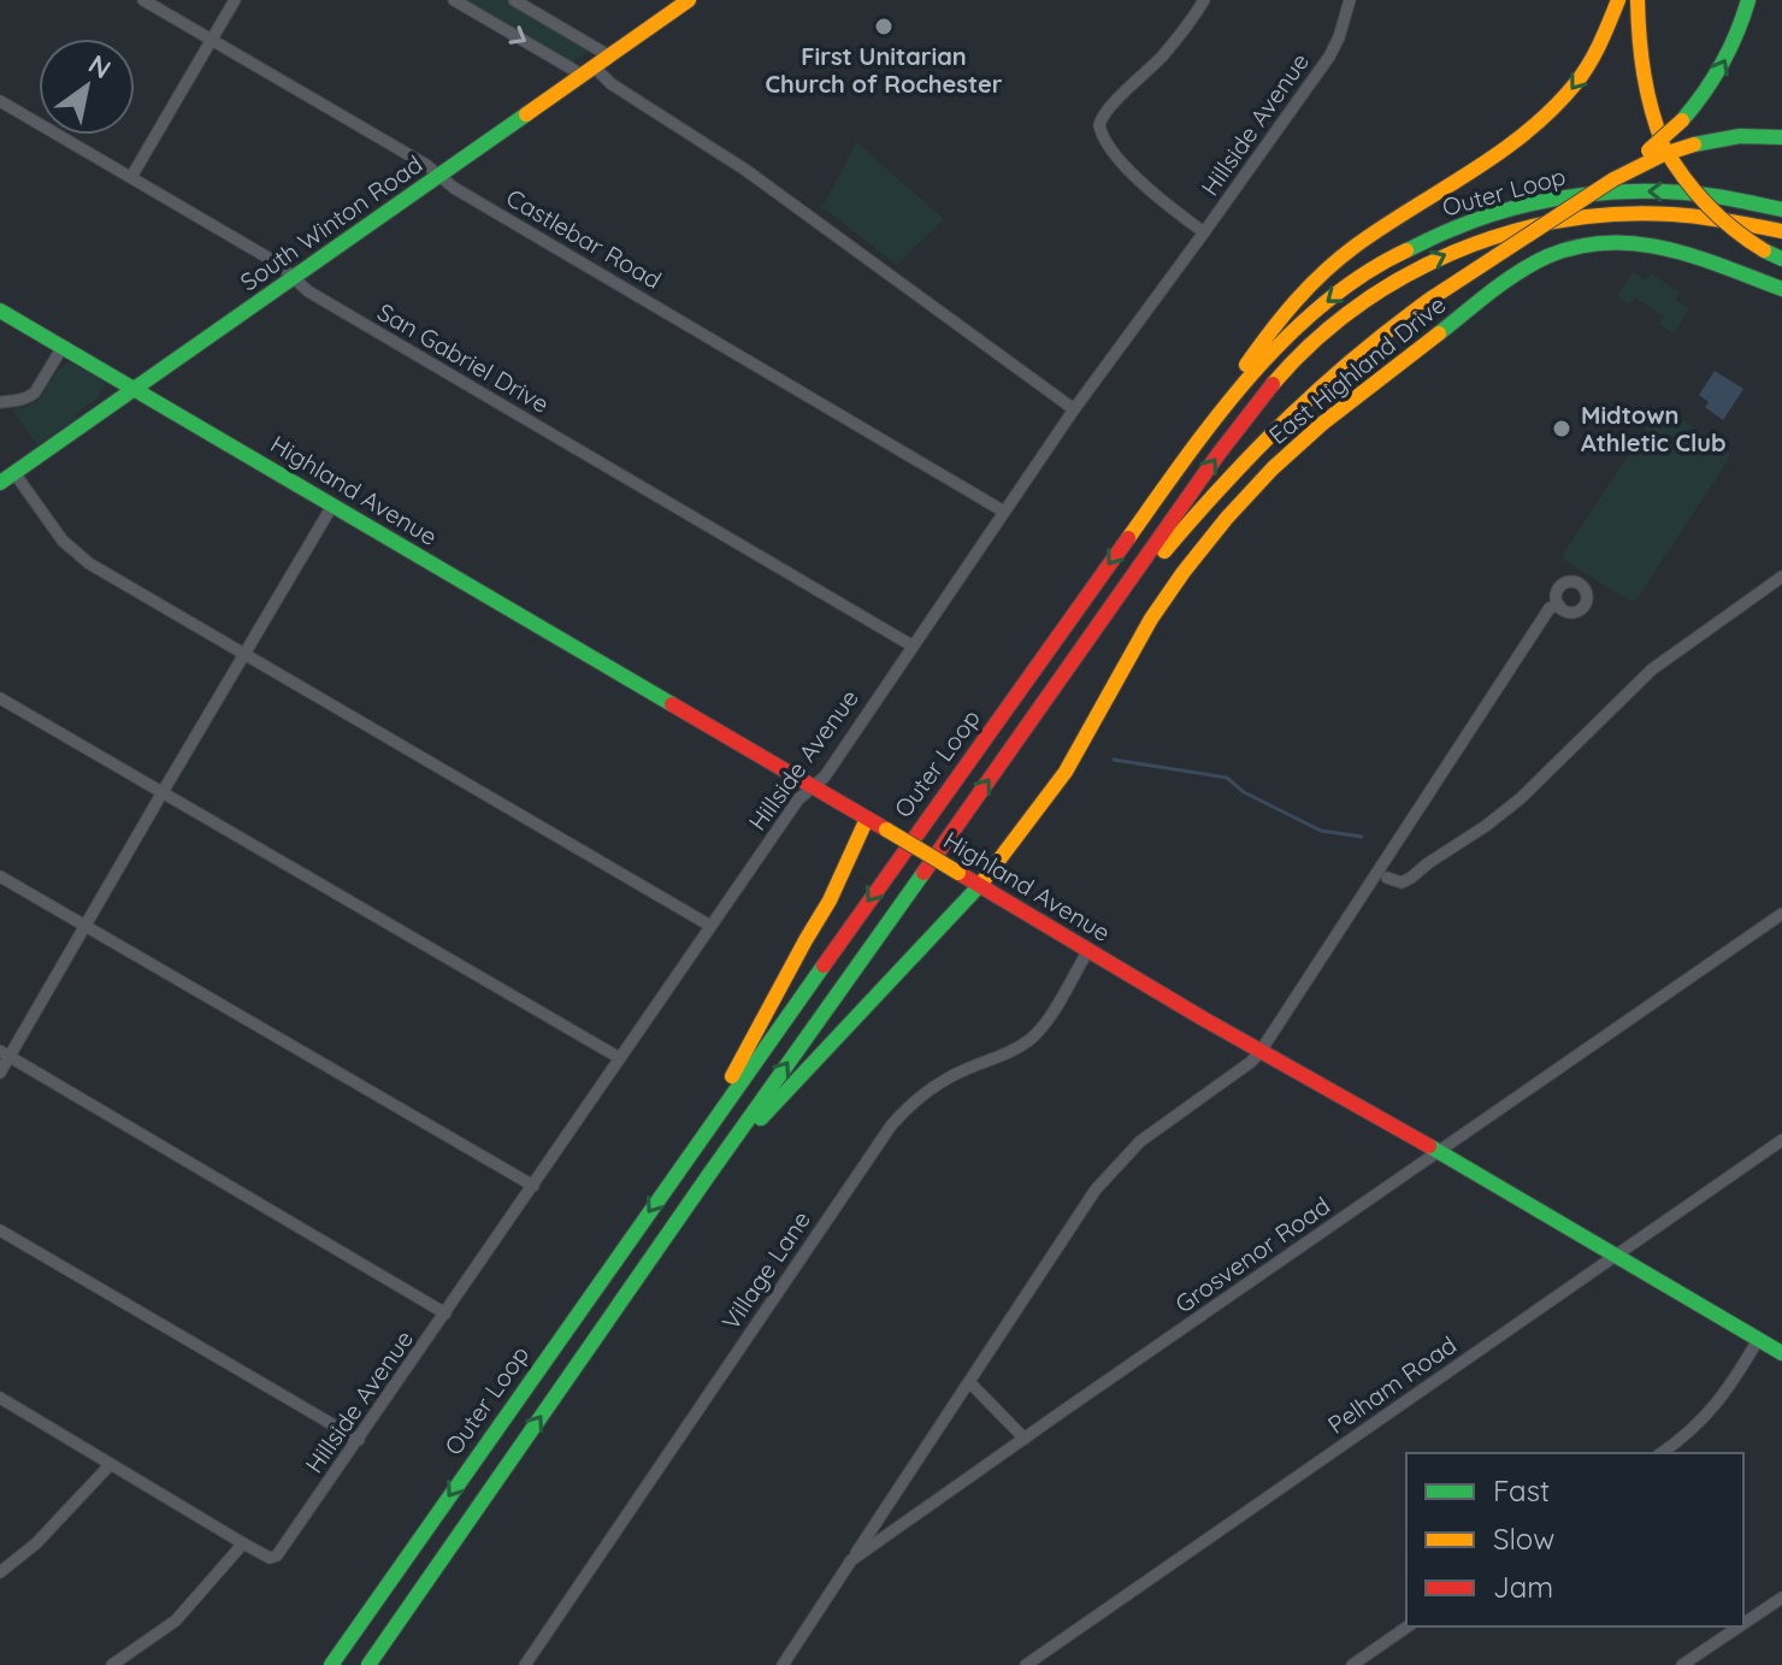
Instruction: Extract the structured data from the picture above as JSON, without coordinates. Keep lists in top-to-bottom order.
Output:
{
  "streets": {
    "main road": [
      "Outer Loop",
      "South Winton Road",
      "East Highland Drive",
      "Highland Avenue"
    ],
    "street": [
      "Hillside Avenue",
      "Castlebar Road",
      "San Gabriel Drive",
      "Grosvenor Road",
      "Village Lane",
      "Pelham Road"
    ]
  },
  "crossings": [
    ["Hillside Avenue", "Castlebar Road"],
    ["Hillside Avenue", "San Gabriel Drive"],
    ["Hillside Avenue", "Highland Avenue"],
    ["Outer Loop", "East Highland Drive"],
    ["South Winton Road", "Castlebar Road"],
    ["South Winton Road", "San Gabriel Drive"],
    ["South Winton Road", "Highland Avenue"],
    ["East Highland Drive", "Highland Avenue"],
    ["Highland Avenue", "Grosvenor Road"],
    ["Highland Avenue", "Village Lane"],
    ["Highland Avenue", "Pelham Road"]
  ],
  "places": ["First Unitarian Church of Rochester", "Midtown Athletic Club"],
  "legend": ["Fast", "Slow", "Jam"],
  "north": "top right"
}
